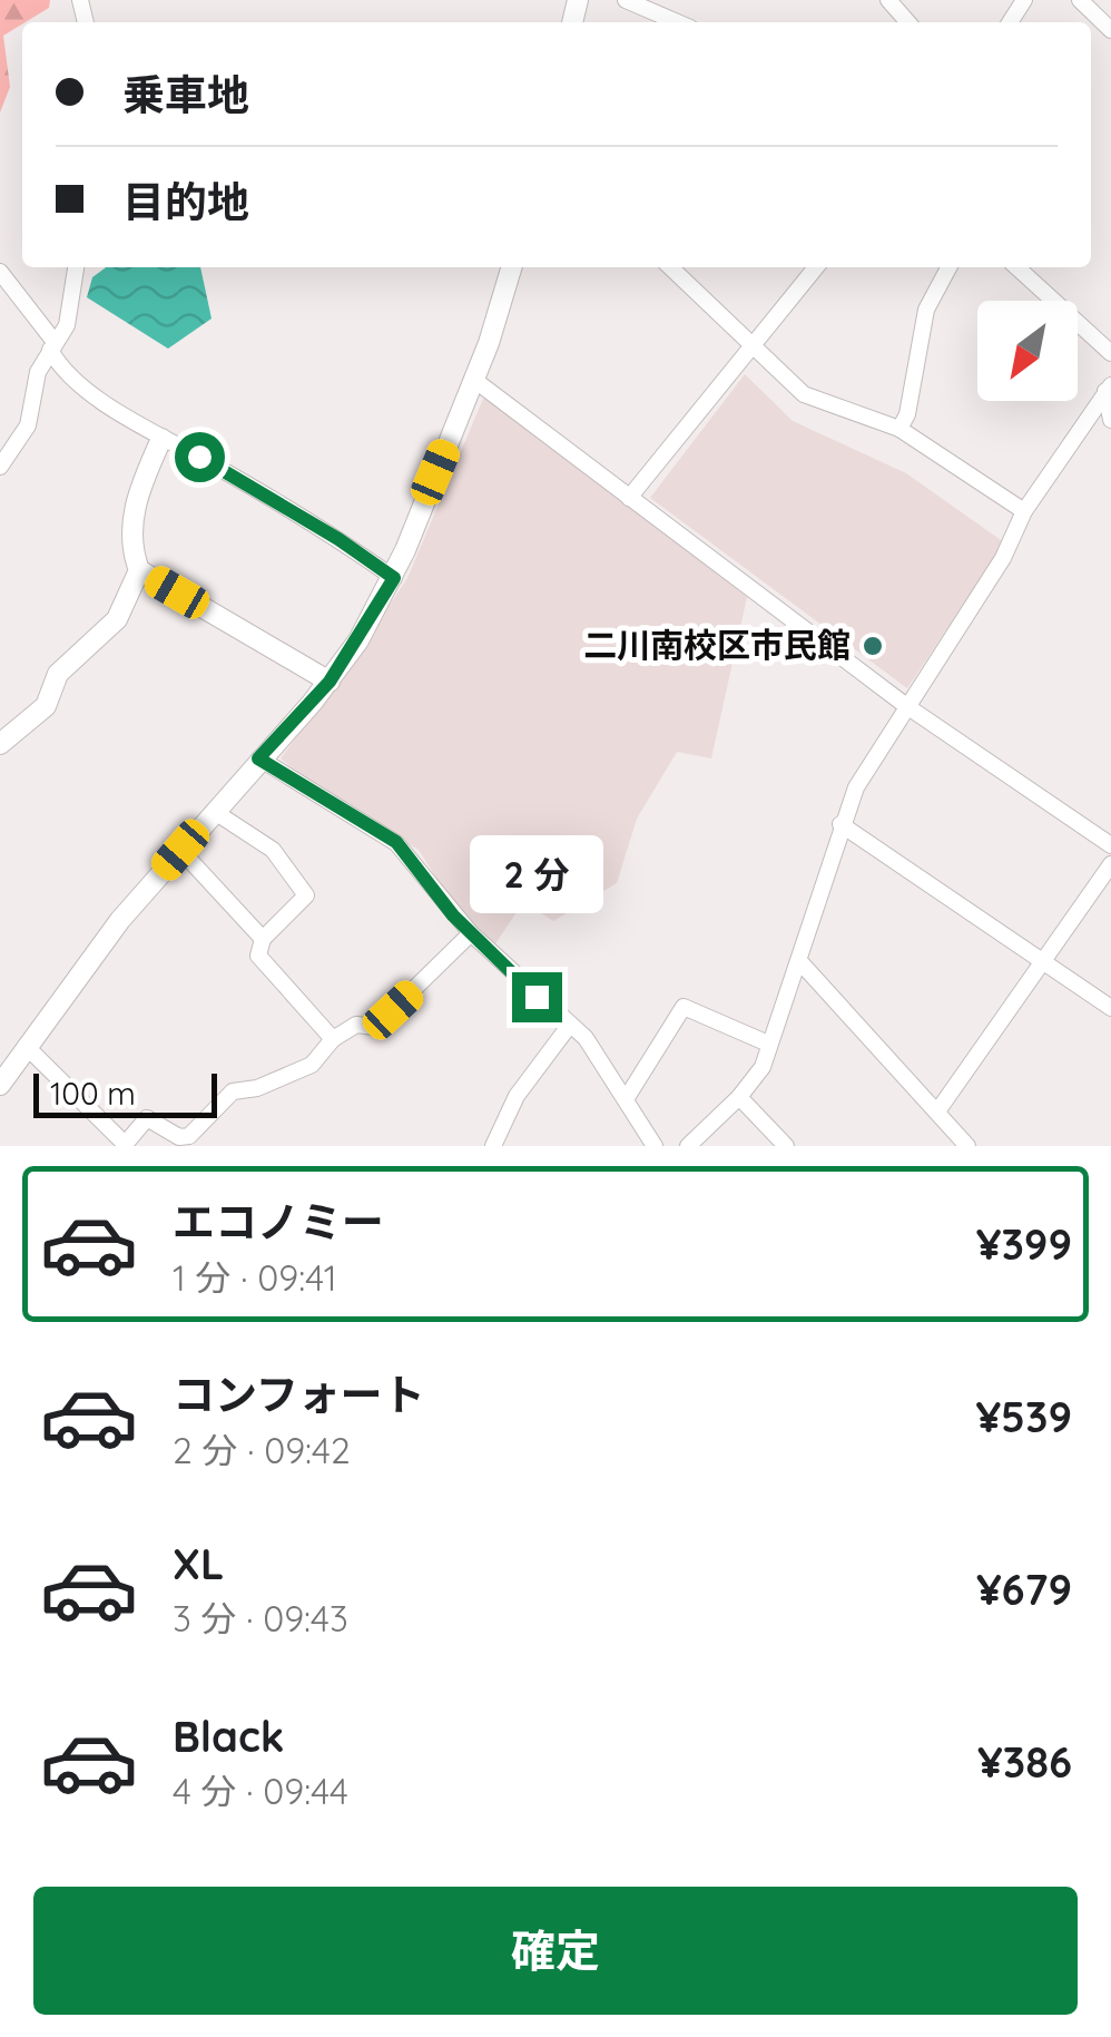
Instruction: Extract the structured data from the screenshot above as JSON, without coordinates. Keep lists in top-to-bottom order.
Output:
{
  "places": ["二川南校区市民館"],
  "scale_bar": "100 m",
  "north": "bottom left",
  "page": {
    "banner": ["乗車地", "目的地"],
    "bubble": "2 分",
    "scale": "100 m",
    "list": [
      {
        "name": "エコノミー",
        "note": "1 分 · 09:41",
        "value": "¥399"
      },
      {
        "name": "コンフォート",
        "note": "2 分 · 09:42",
        "value": "¥539"
      },
      {
        "name": "XL",
        "note": "3 分 · 09:43",
        "value": "¥679"
      },
      {
        "name": "Black",
        "note": "4 分 · 09:44",
        "value": "¥386"
      }
    ],
    "buttons": "確定"
  }
}
